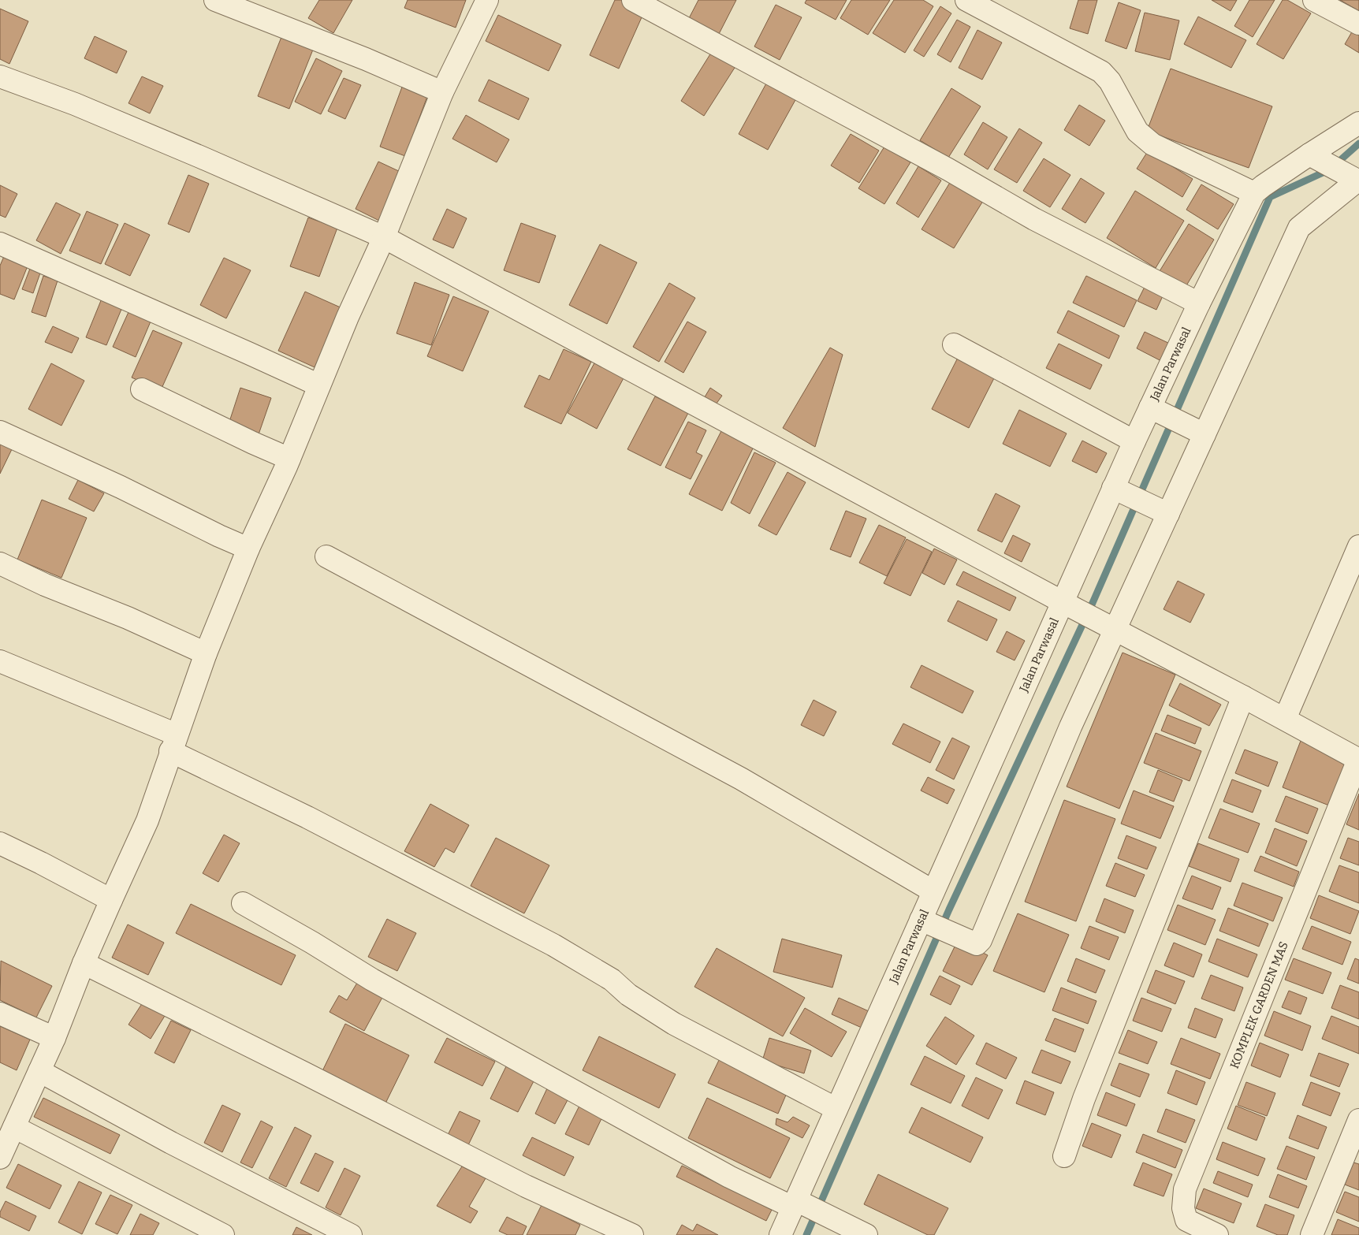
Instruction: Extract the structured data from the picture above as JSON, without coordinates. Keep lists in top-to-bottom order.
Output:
{
  "streets": {
    "street": ["Jalan Parwasal", "KOMPLEK GARDEN MAS"]
  }
}
